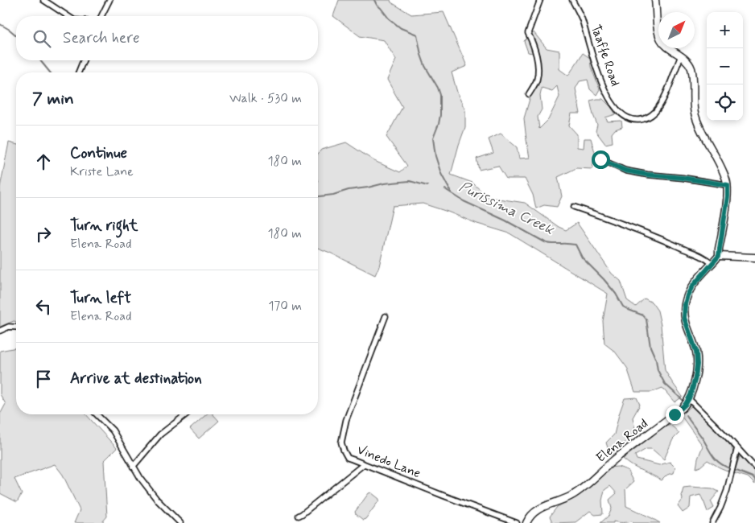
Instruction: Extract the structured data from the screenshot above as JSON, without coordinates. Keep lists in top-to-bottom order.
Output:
{
  "streets": {
    "street": ["Taaffe Road", "Elena Road", "Vinedo Lane"]
  },
  "water": ["Purissima Creek"],
  "north": "top right",
  "page": {
    "map_buttons": ["+", "−"],
    "search": "Search here",
    "heading": ["7 min", "Walk · 530 m"],
    "list": [
      ["Continue", "Kriste Lane", "180 m"],
      ["Turn right", "Elena Road", "180 m"],
      ["Turn left", "Elena Road", "170 m"],
      "Arrive at destination"
    ]
  }
}
